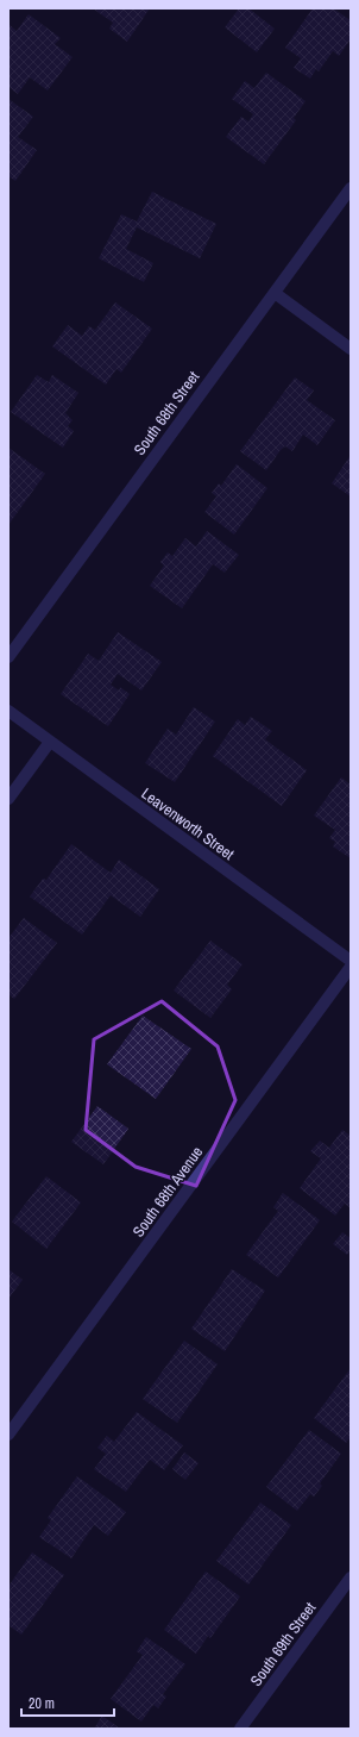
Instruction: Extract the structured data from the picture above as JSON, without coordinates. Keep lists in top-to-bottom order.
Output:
{
  "streets": {
    "street": [
      "South 68th Street",
      "Leavenworth Street",
      "South 68th Avenue",
      "South 69th Street"
    ]
  },
  "scale_bar": "20 m"
}
